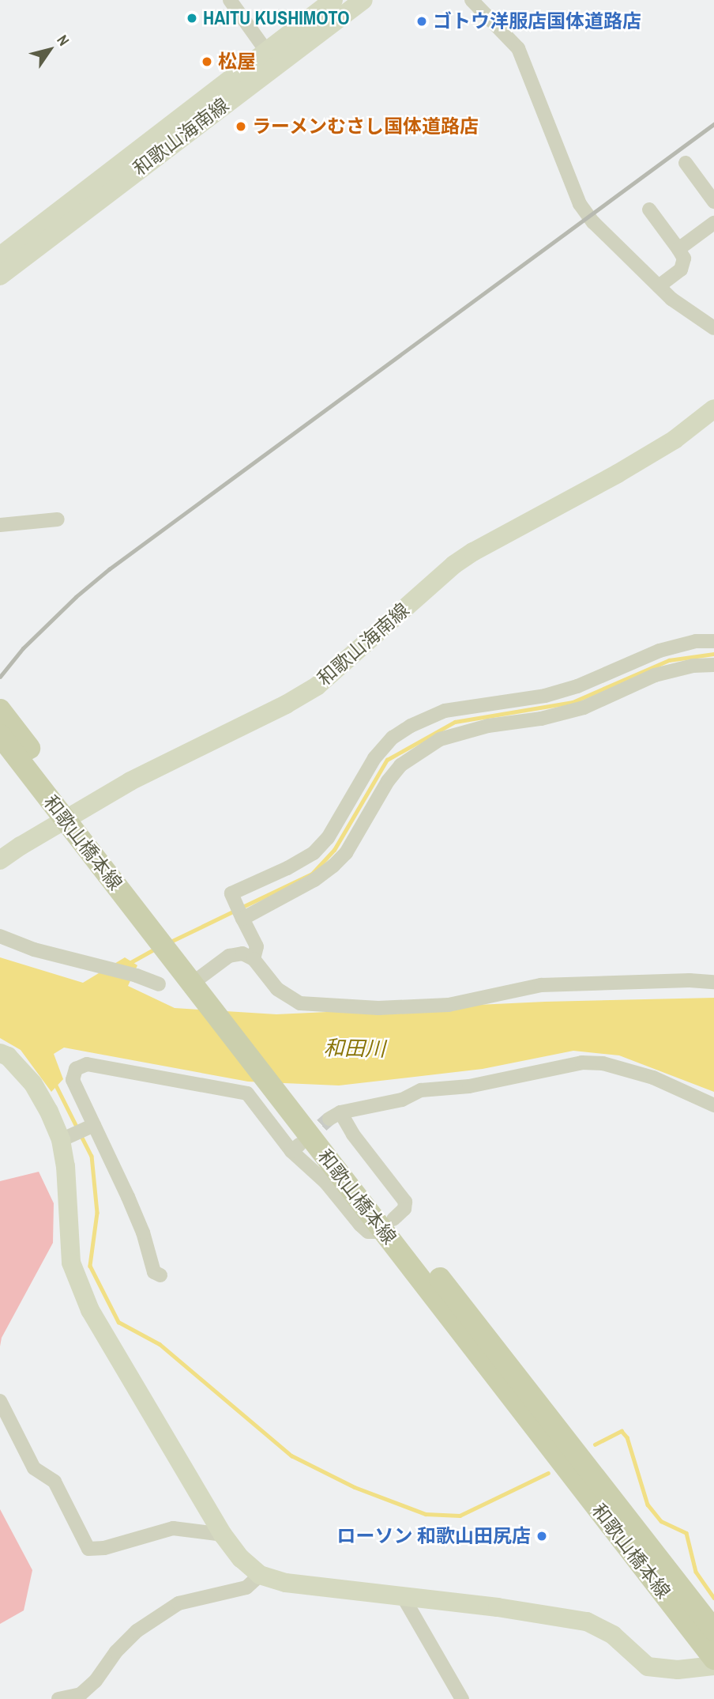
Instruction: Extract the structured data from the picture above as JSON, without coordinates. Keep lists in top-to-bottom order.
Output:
{
  "streets": {
    "main road": ["和歌山海南線", "和歌山橋本線"]
  },
  "crossings": [
    ["和歌山海南線", "和歌山橋本線"]
  ],
  "water": ["和田川"],
  "places": [
    "HAITU KUSHIMOTO",
    "ゴトウ洋服店国体道路店",
    "松屋",
    "ラーメンむさし国体道路店",
    "ローソン 和歌山田尻店"
  ],
  "north": "top right"
}
